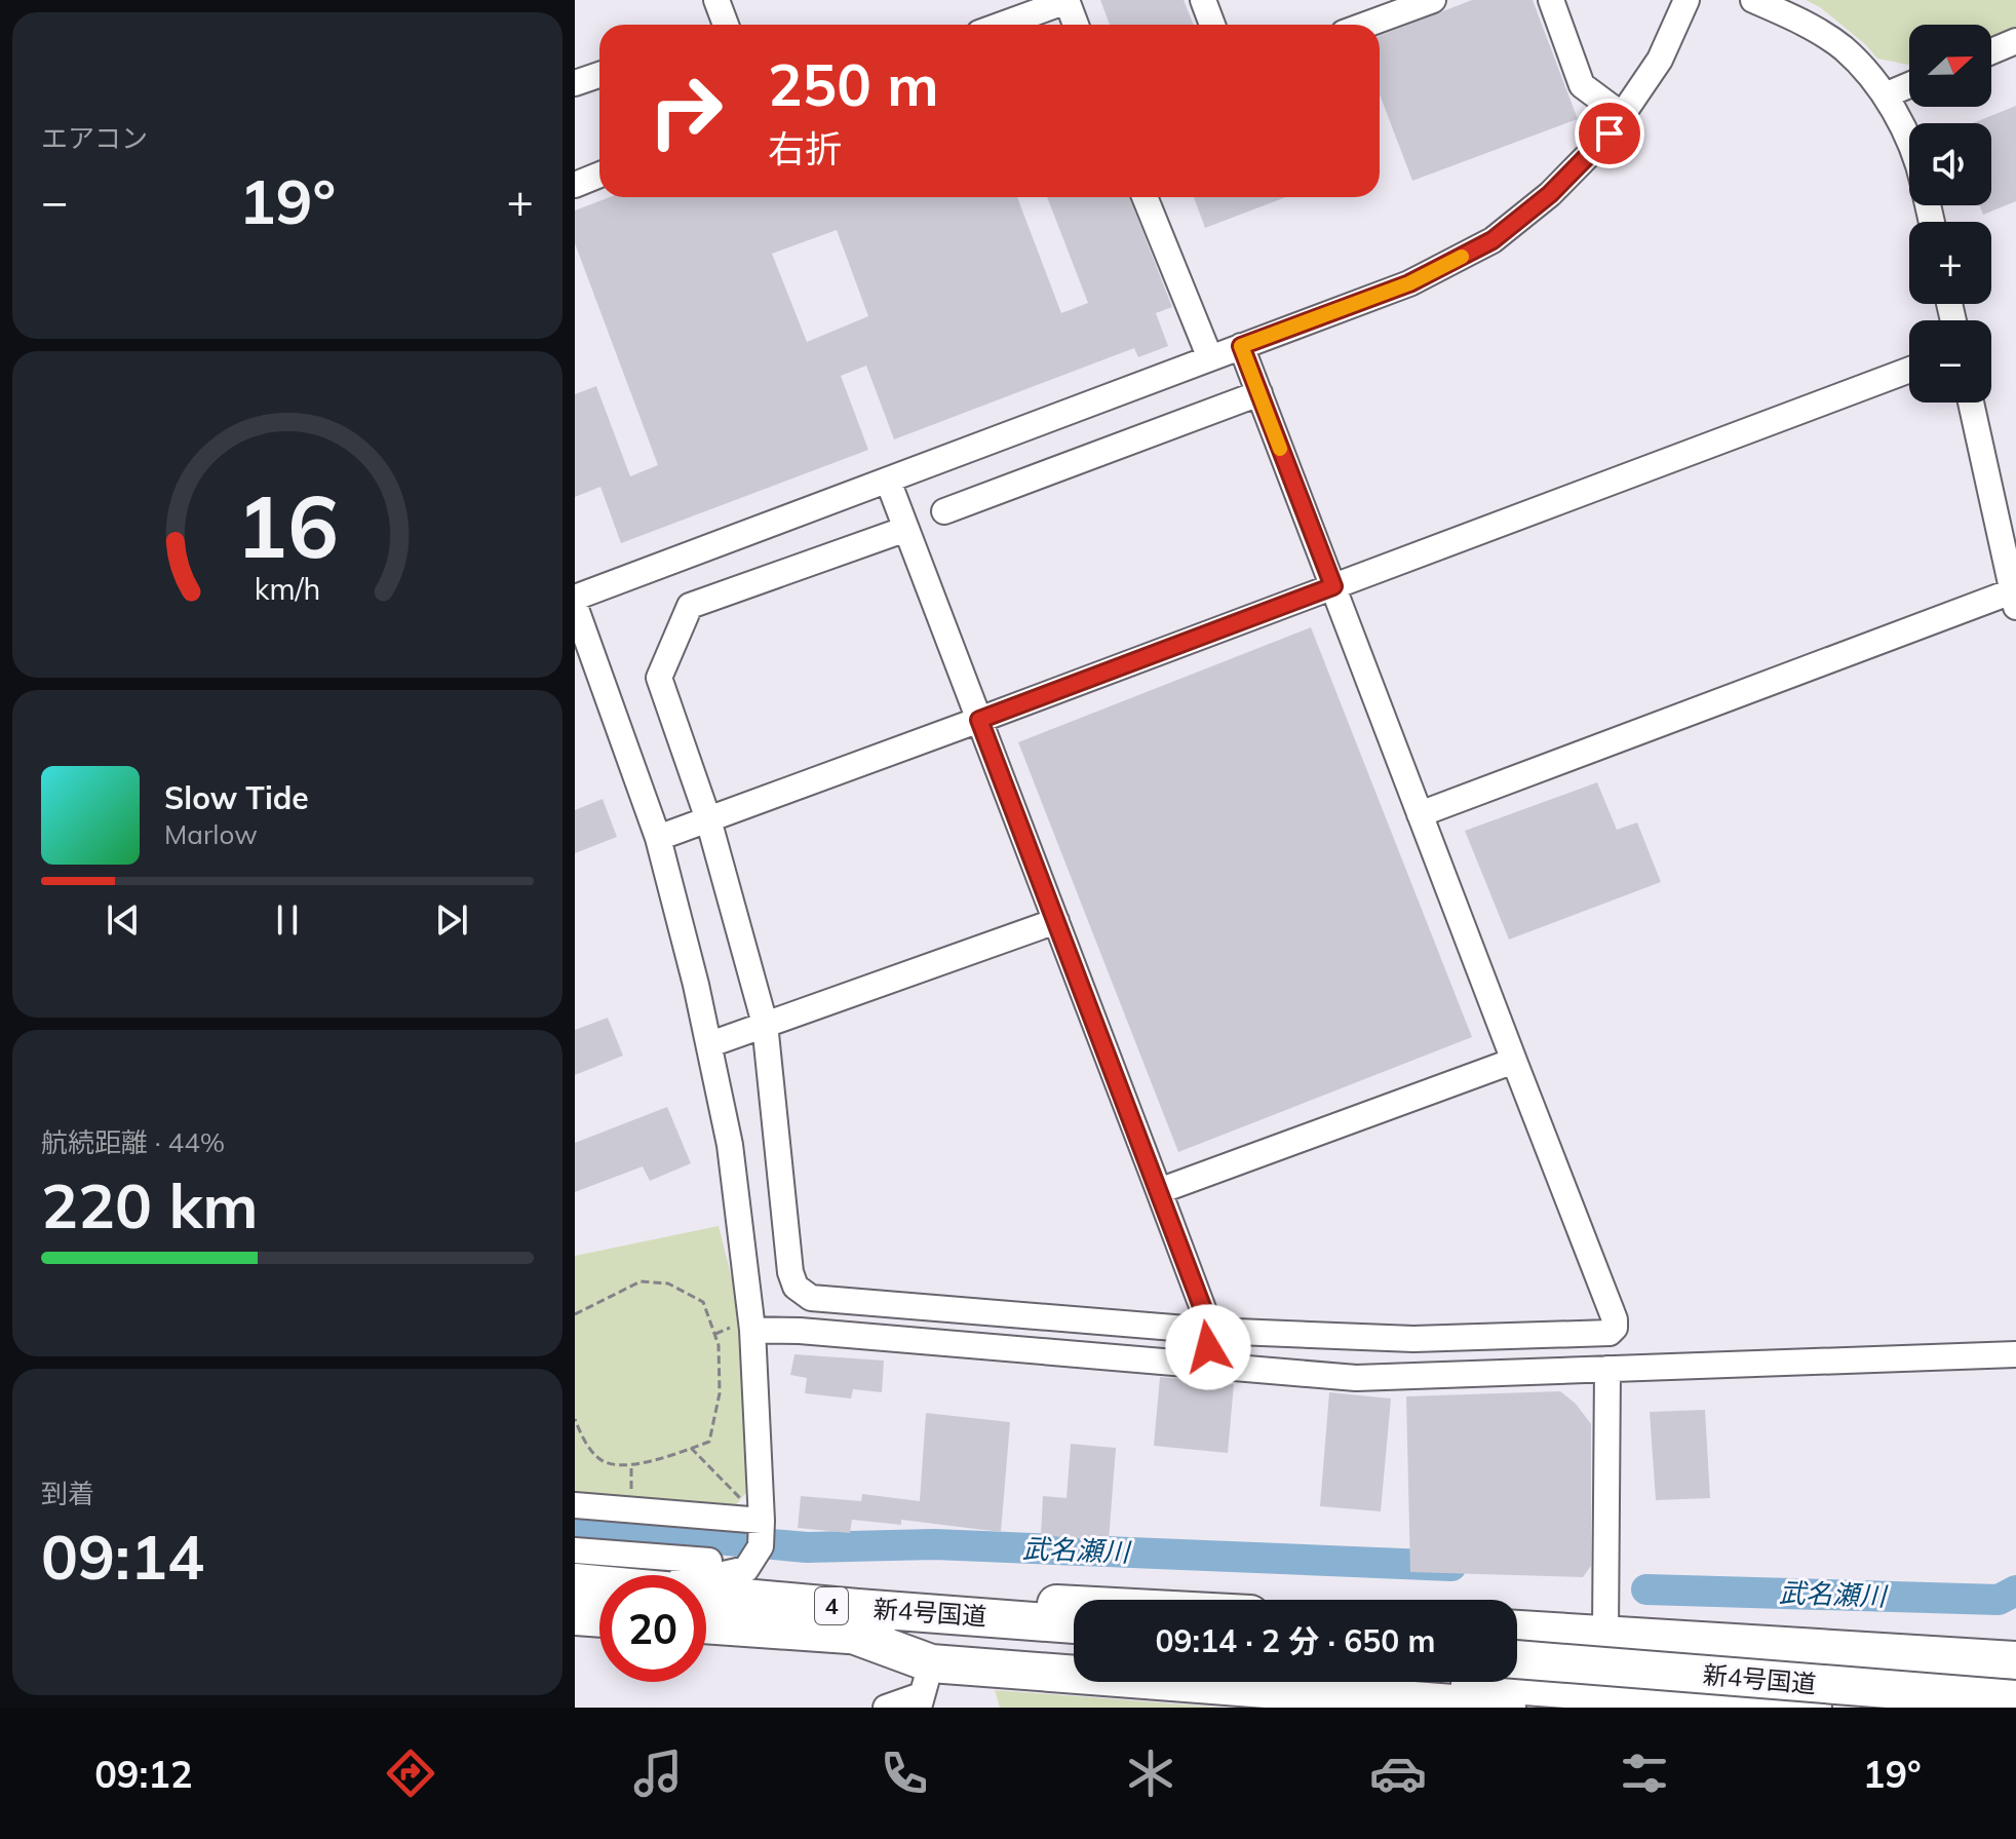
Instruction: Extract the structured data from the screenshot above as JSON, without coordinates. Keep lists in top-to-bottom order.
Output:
{
  "streets": {
    "highway": ["4", "新4号国道"]
  },
  "water": ["武名瀬川"],
  "north": "right",
  "page": {
    "tile": [
      "エアコン",
      ["航続距離 · 44%", "220 km"],
      ["到着", "09:14"]
    ],
    "map_buttons": ["+", "−"],
    "turn": ["250 m", "右折"],
    "heat": ["−", "19°", "+"],
    "song": ["Slow Tide", "Marlow"],
    "limit": "20",
    "trip": "09:14 · 2 分 · 650 m",
    "tabs": ["09:12", "19°"],
    "gauge": ["16", "km/h"]
  }
}
